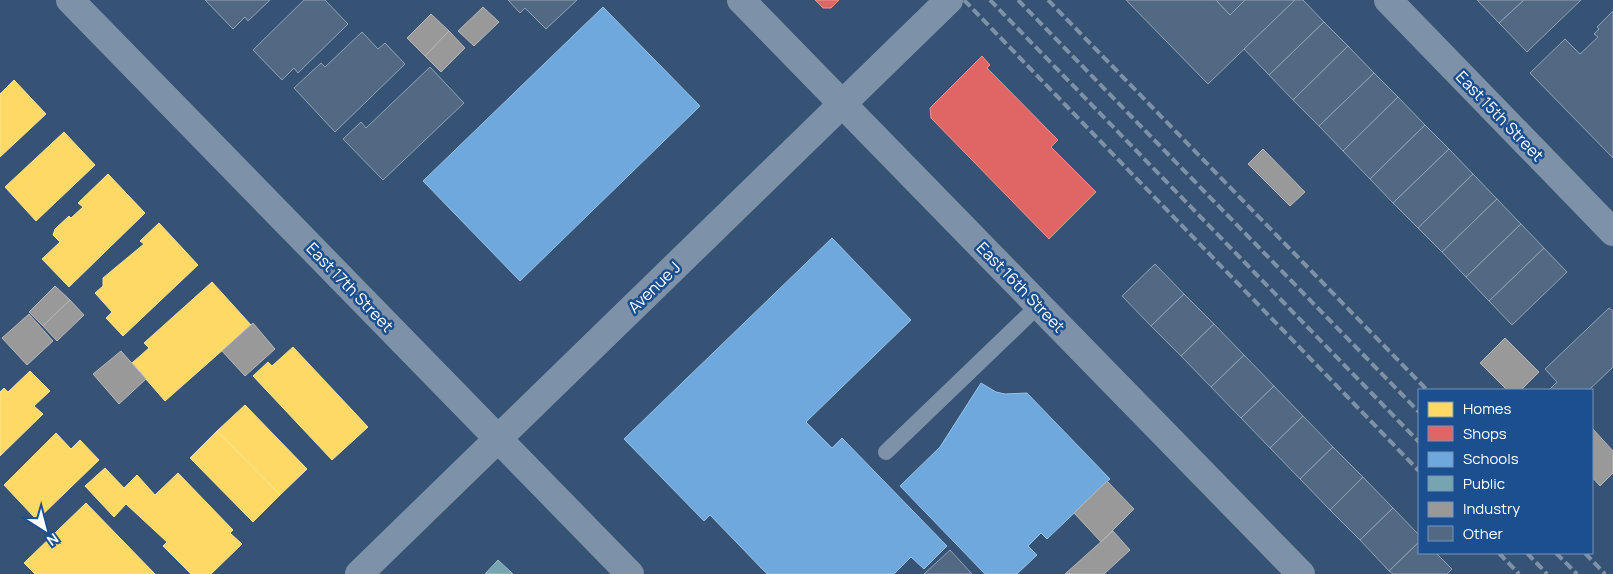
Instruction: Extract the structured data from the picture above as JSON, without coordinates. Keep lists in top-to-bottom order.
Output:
{
  "streets": {
    "street": [
      "East 15th Street",
      "East 17th Street",
      "Avenue J",
      "East 16th Street"
    ]
  },
  "crossings": [
    ["East 17th Street", "Avenue J"],
    ["Avenue J", "East 16th Street"]
  ],
  "legend": [
    "Homes",
    "Shops",
    "Schools",
    "Public",
    "Industry",
    "Other"
  ],
  "north": "bottom right"
}
